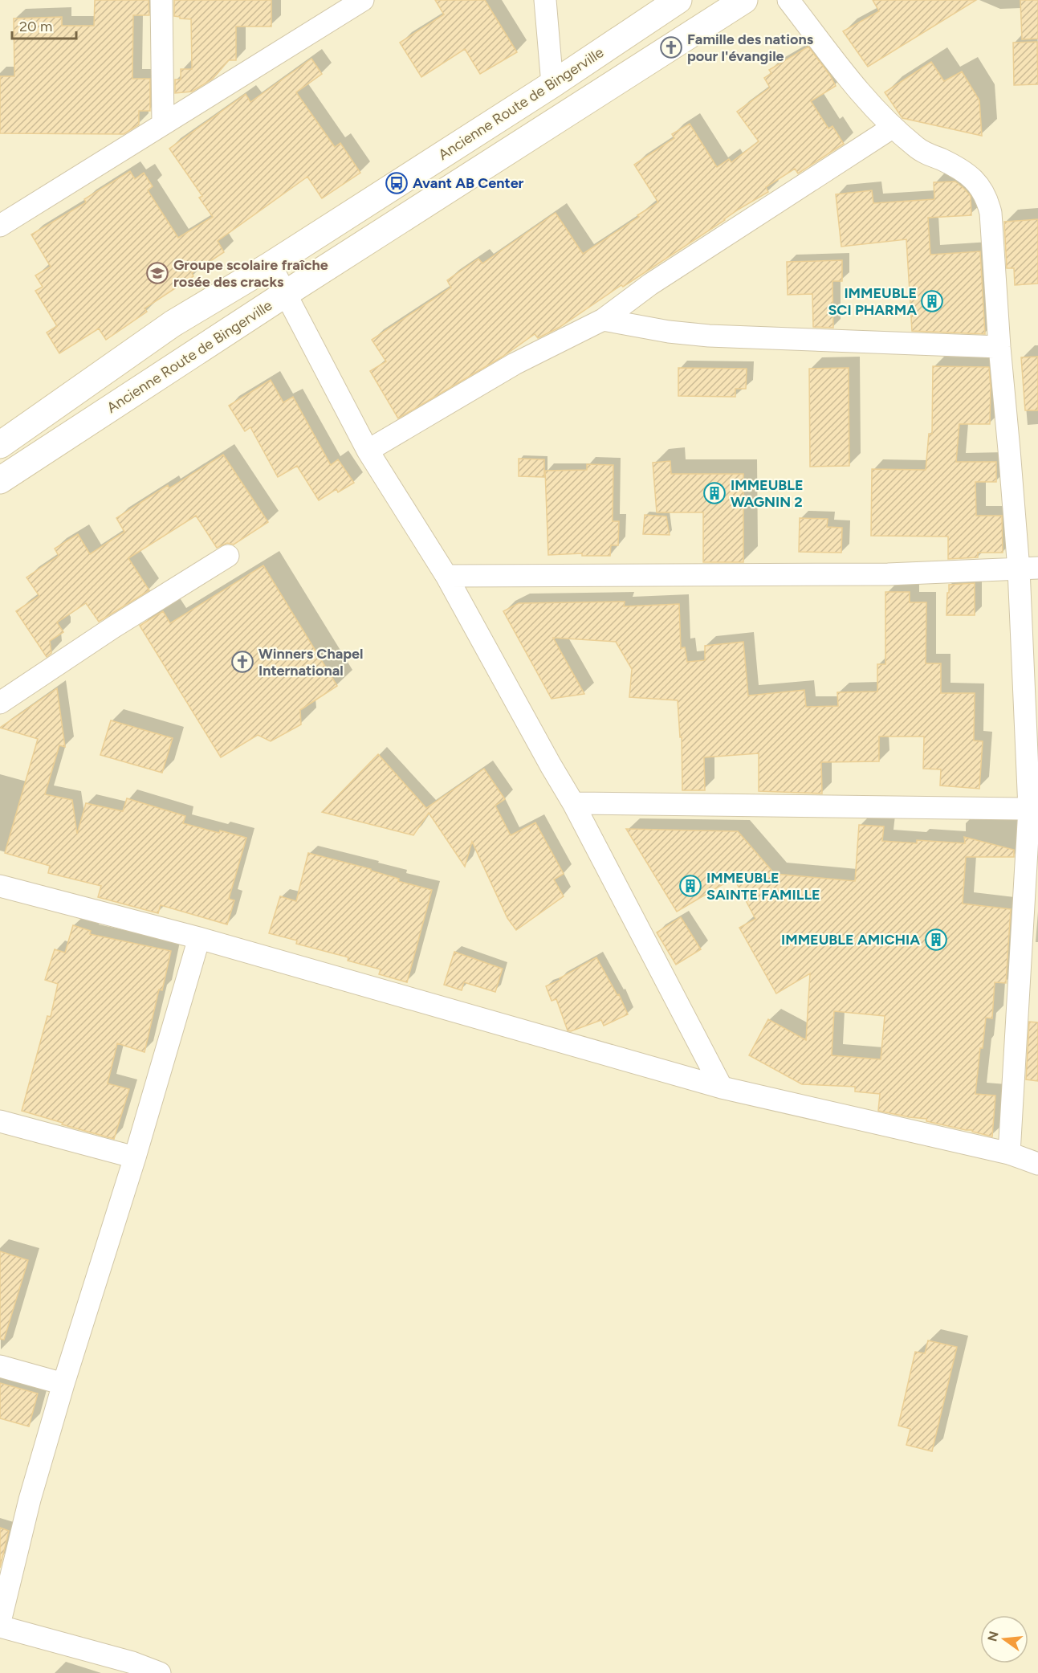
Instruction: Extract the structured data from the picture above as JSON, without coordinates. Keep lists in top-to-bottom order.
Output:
{
  "streets": {
    "street": ["Ancienne Route de Bingerville"]
  },
  "places": {
    "church": ["Famille des nations pour l'évangile", "Winners Chapel International"],
    "bus stop": ["Avant AB Center"],
    "school or university": ["Groupe scolaire fraîche rosée des cracks"],
    "building": [
      "IMMEUBLE SCI PHARMA",
      "IMMEUBLE WAGNIN 2",
      "IMMEUBLE SAINTE FAMILLE",
      "IMMEUBLE AMICHIA"
    ]
  },
  "scale_bar": "20 m",
  "north": "left"
}
